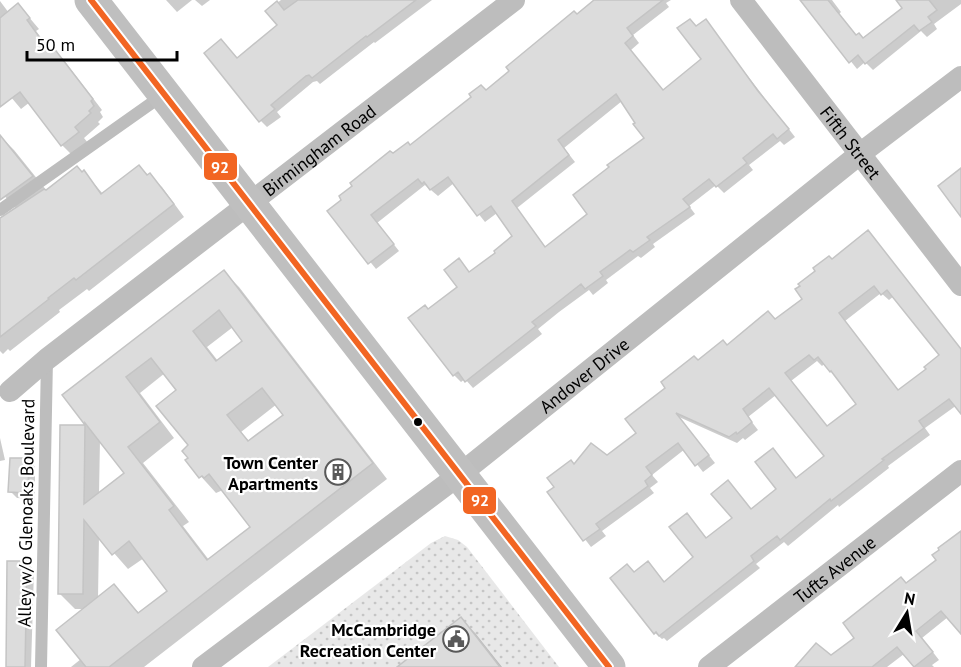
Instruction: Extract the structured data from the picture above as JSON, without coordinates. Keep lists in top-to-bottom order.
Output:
{
  "streets": {
    "street": [
      "Fifth Street",
      "Birmingham Road",
      "Andover Drive",
      "Tufts Avenue"
    ],
    "lane": ["Alley w/o Glenoaks Boulevard"]
  },
  "crossings": [
    ["Fifth Street", "Andover Drive"],
    ["Birmingham Road", "Alley w/o Glenoaks Boulevard"]
  ],
  "places": {
    "building": ["Town Center Apartments"],
    "public building": ["McCambridge Recreation Center"]
  },
  "lines": ["transit line 92"],
  "scale_bar": "50 m",
  "north": "top"
}
